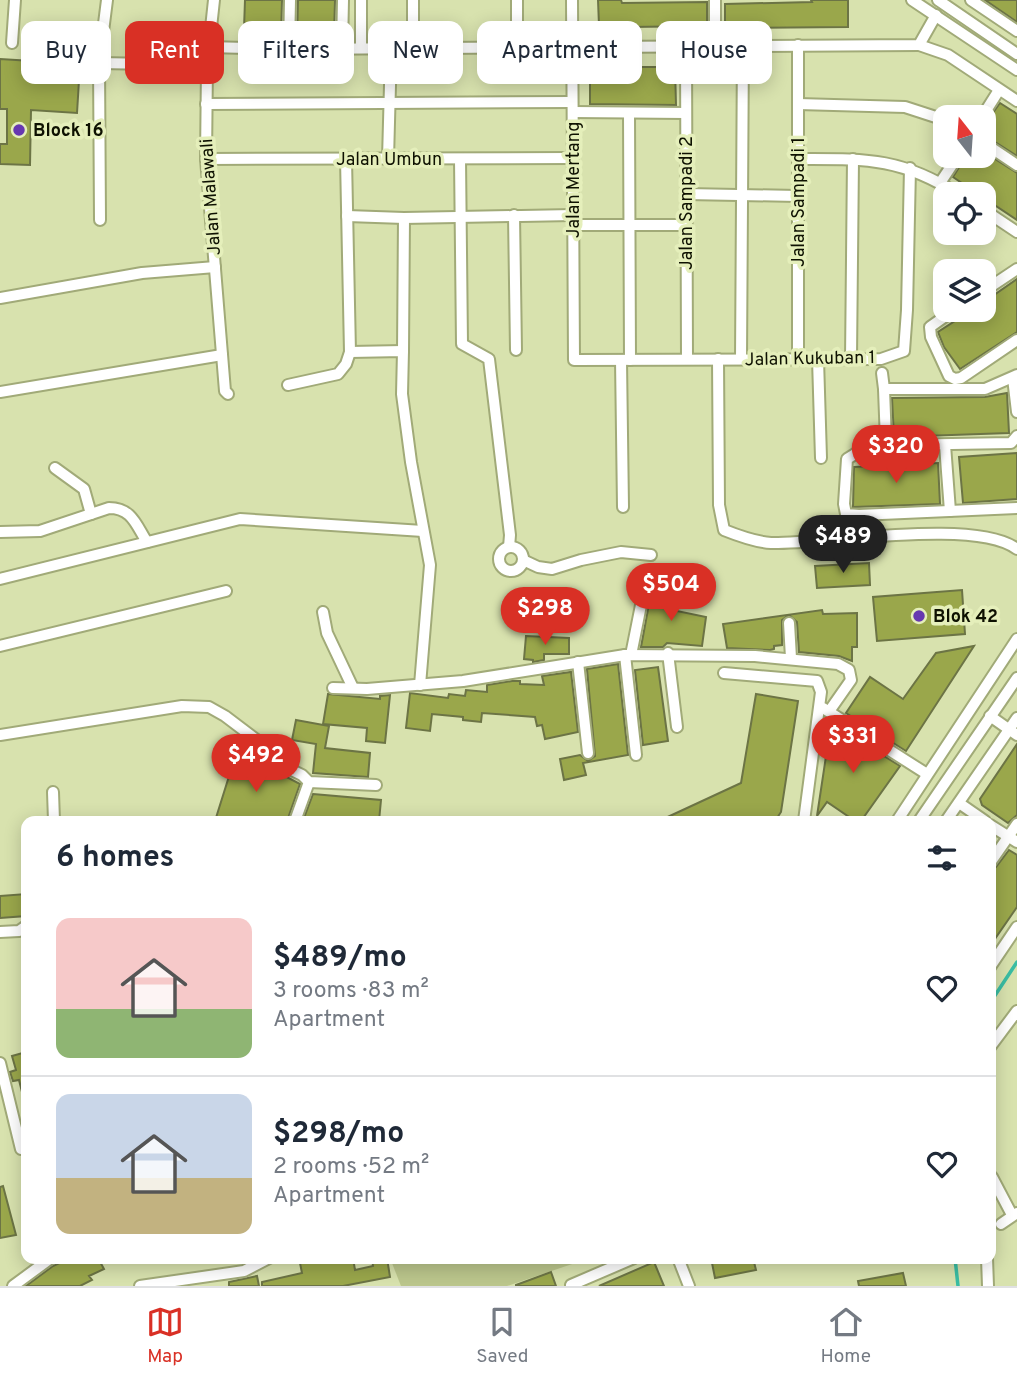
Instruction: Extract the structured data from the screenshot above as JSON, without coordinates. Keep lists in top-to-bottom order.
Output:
{
  "streets": {
    "street": [
      "Jalan Umbun",
      "Jalan Mertang",
      "Jalan Malawali",
      "Jalan Sampadi 1",
      "Jalan Sampadi 2",
      "Jalan Kukuban 1"
    ]
  },
  "crossings": [
    ["Jalan Umbun", "Jalan Mertang"],
    ["Jalan Umbun", "Jalan Malawali"],
    ["Jalan Mertang", "Jalan Kukuban 1"],
    ["Jalan Sampadi 1", "Jalan Kukuban 1"],
    ["Jalan Sampadi 2", "Jalan Kukuban 1"]
  ],
  "places": ["Block 16", "Blok 42"],
  "north": "top",
  "page": {
    "chip": [
      "Buy",
      "Rent",
      "Filters",
      "New",
      "Apartment",
      "House"
    ],
    "price": [
      "$320",
      "$489",
      "$504",
      "$298",
      "$331",
      "$492"
    ],
    "heading": "6 homes",
    "list": [
      {
        "name": "$489/mo",
        "note": "3 rooms · 83 m² · Apartment"
      },
      {
        "name": "$298/mo",
        "note": "2 rooms · 52 m² · Apartment"
      }
    ],
    "tabs": ["Map", "Saved", "Home"]
  }
}
